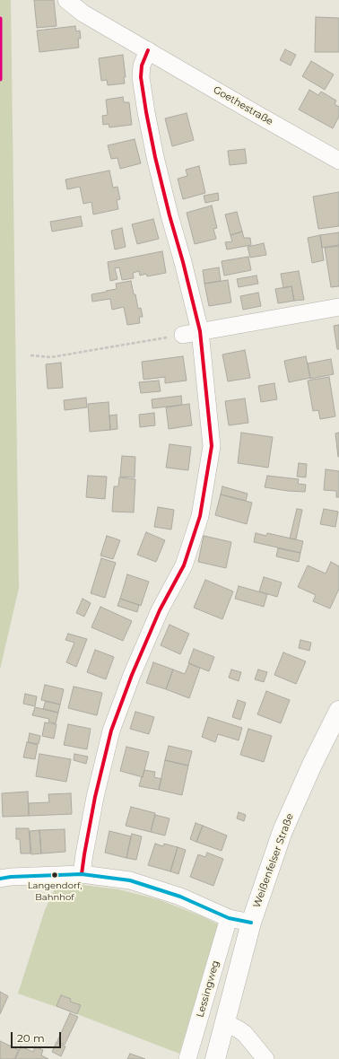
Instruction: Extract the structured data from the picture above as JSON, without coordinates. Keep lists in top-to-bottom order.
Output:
{
  "streets": {
    "street": ["Goethestraße", "Weißenfelser Straße", "Lessingweg"]
  },
  "places": ["Langendorf, Bahnhof"],
  "scale_bar": "20 m"
}
